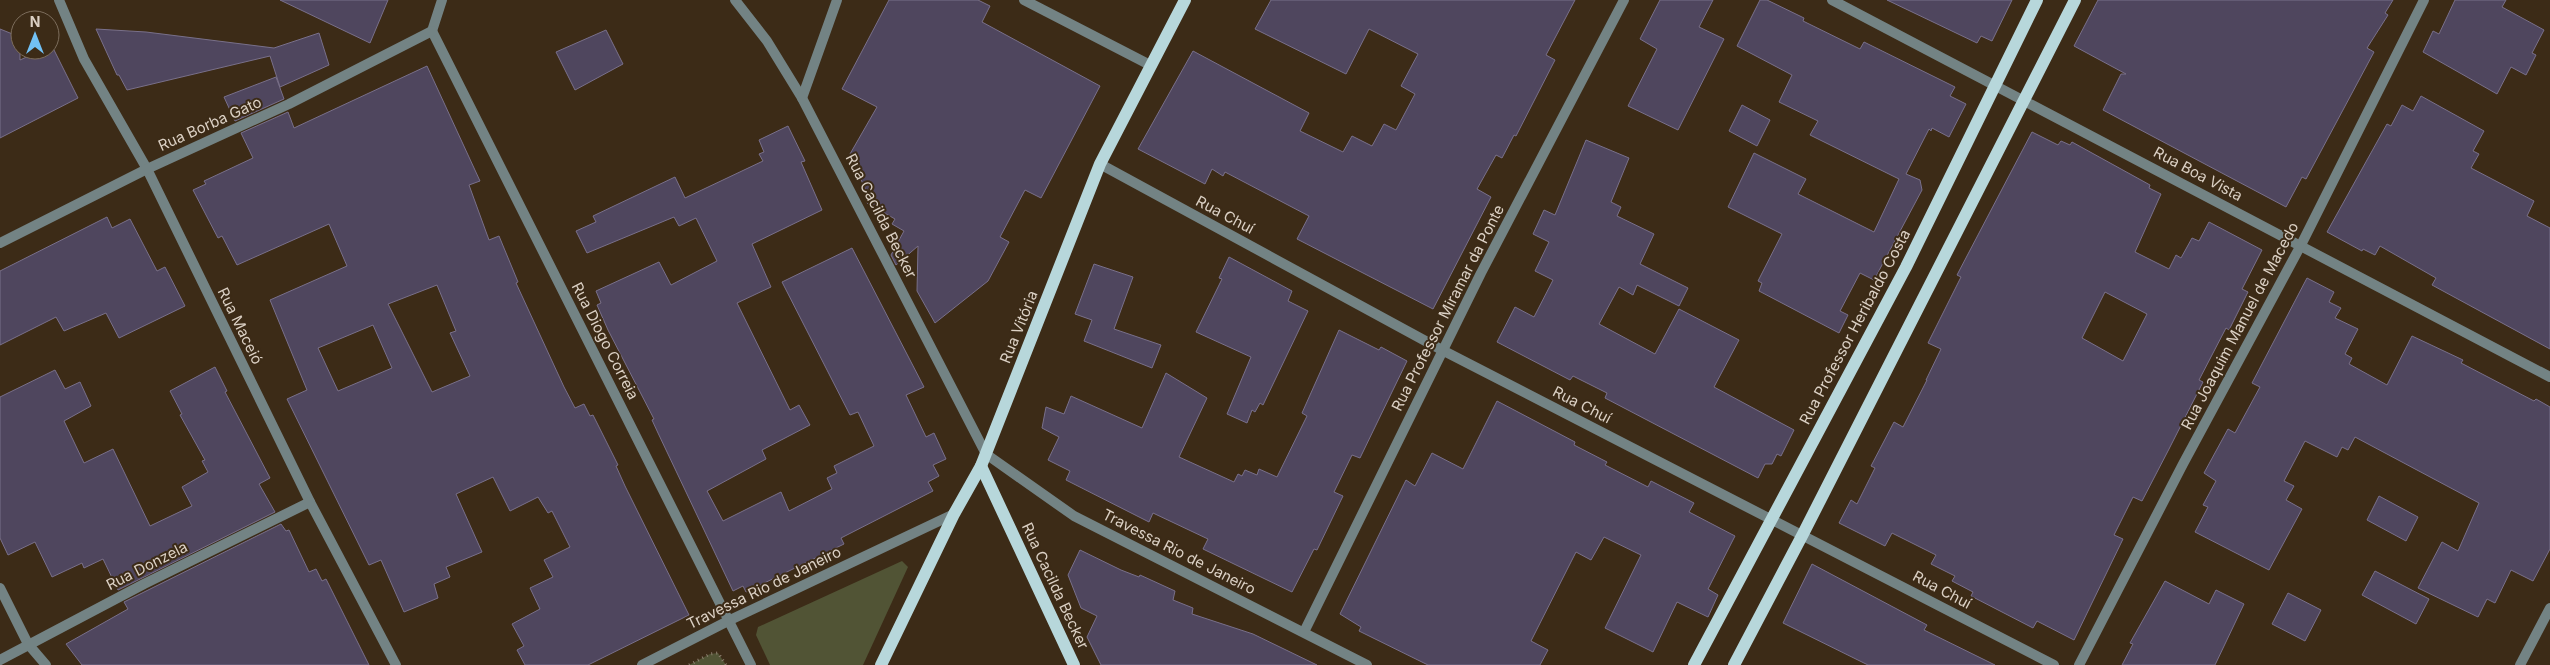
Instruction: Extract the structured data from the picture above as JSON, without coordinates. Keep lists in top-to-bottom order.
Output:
{
  "streets": {
    "main road": ["Rua Cacilda Becker", "Rua Vitória", "Rua Professor Heribaldo Costa"],
    "street": [
      "Rua Borba Gato",
      "Rua Boa Vista",
      "Rua Chuí",
      "Rua Professor Miramar da Ponte",
      "Rua Maceió",
      "Rua Joaquim Manuel de Macedo",
      "Rua Diogo Correia",
      "Travessa Rio de Janeiro",
      "Rua Donzela"
    ]
  },
  "crossings": [
    ["Rua Borba Gato", "Rua Maceió"],
    ["Rua Borba Gato", "Rua Diogo Correia"],
    ["Rua Boa Vista", "Rua Joaquim Manuel de Macedo"],
    ["Rua Boa Vista", "Rua Professor Heribaldo Costa"],
    ["Rua Chuí", "Rua Professor Miramar da Ponte"],
    ["Rua Chuí", "Rua Vitória"],
    ["Rua Chuí", "Rua Professor Heribaldo Costa"],
    ["Rua Cacilda Becker", "Rua Vitória"],
    ["Rua Cacilda Becker", "Travessa Rio de Janeiro"],
    ["Rua Professor Miramar da Ponte", "Travessa Rio de Janeiro"],
    ["Rua Maceió", "Rua Donzela"],
    ["Rua Vitória", "Travessa Rio de Janeiro"],
    ["Rua Diogo Correia", "Travessa Rio de Janeiro"]
  ],
  "north": "top"
}
